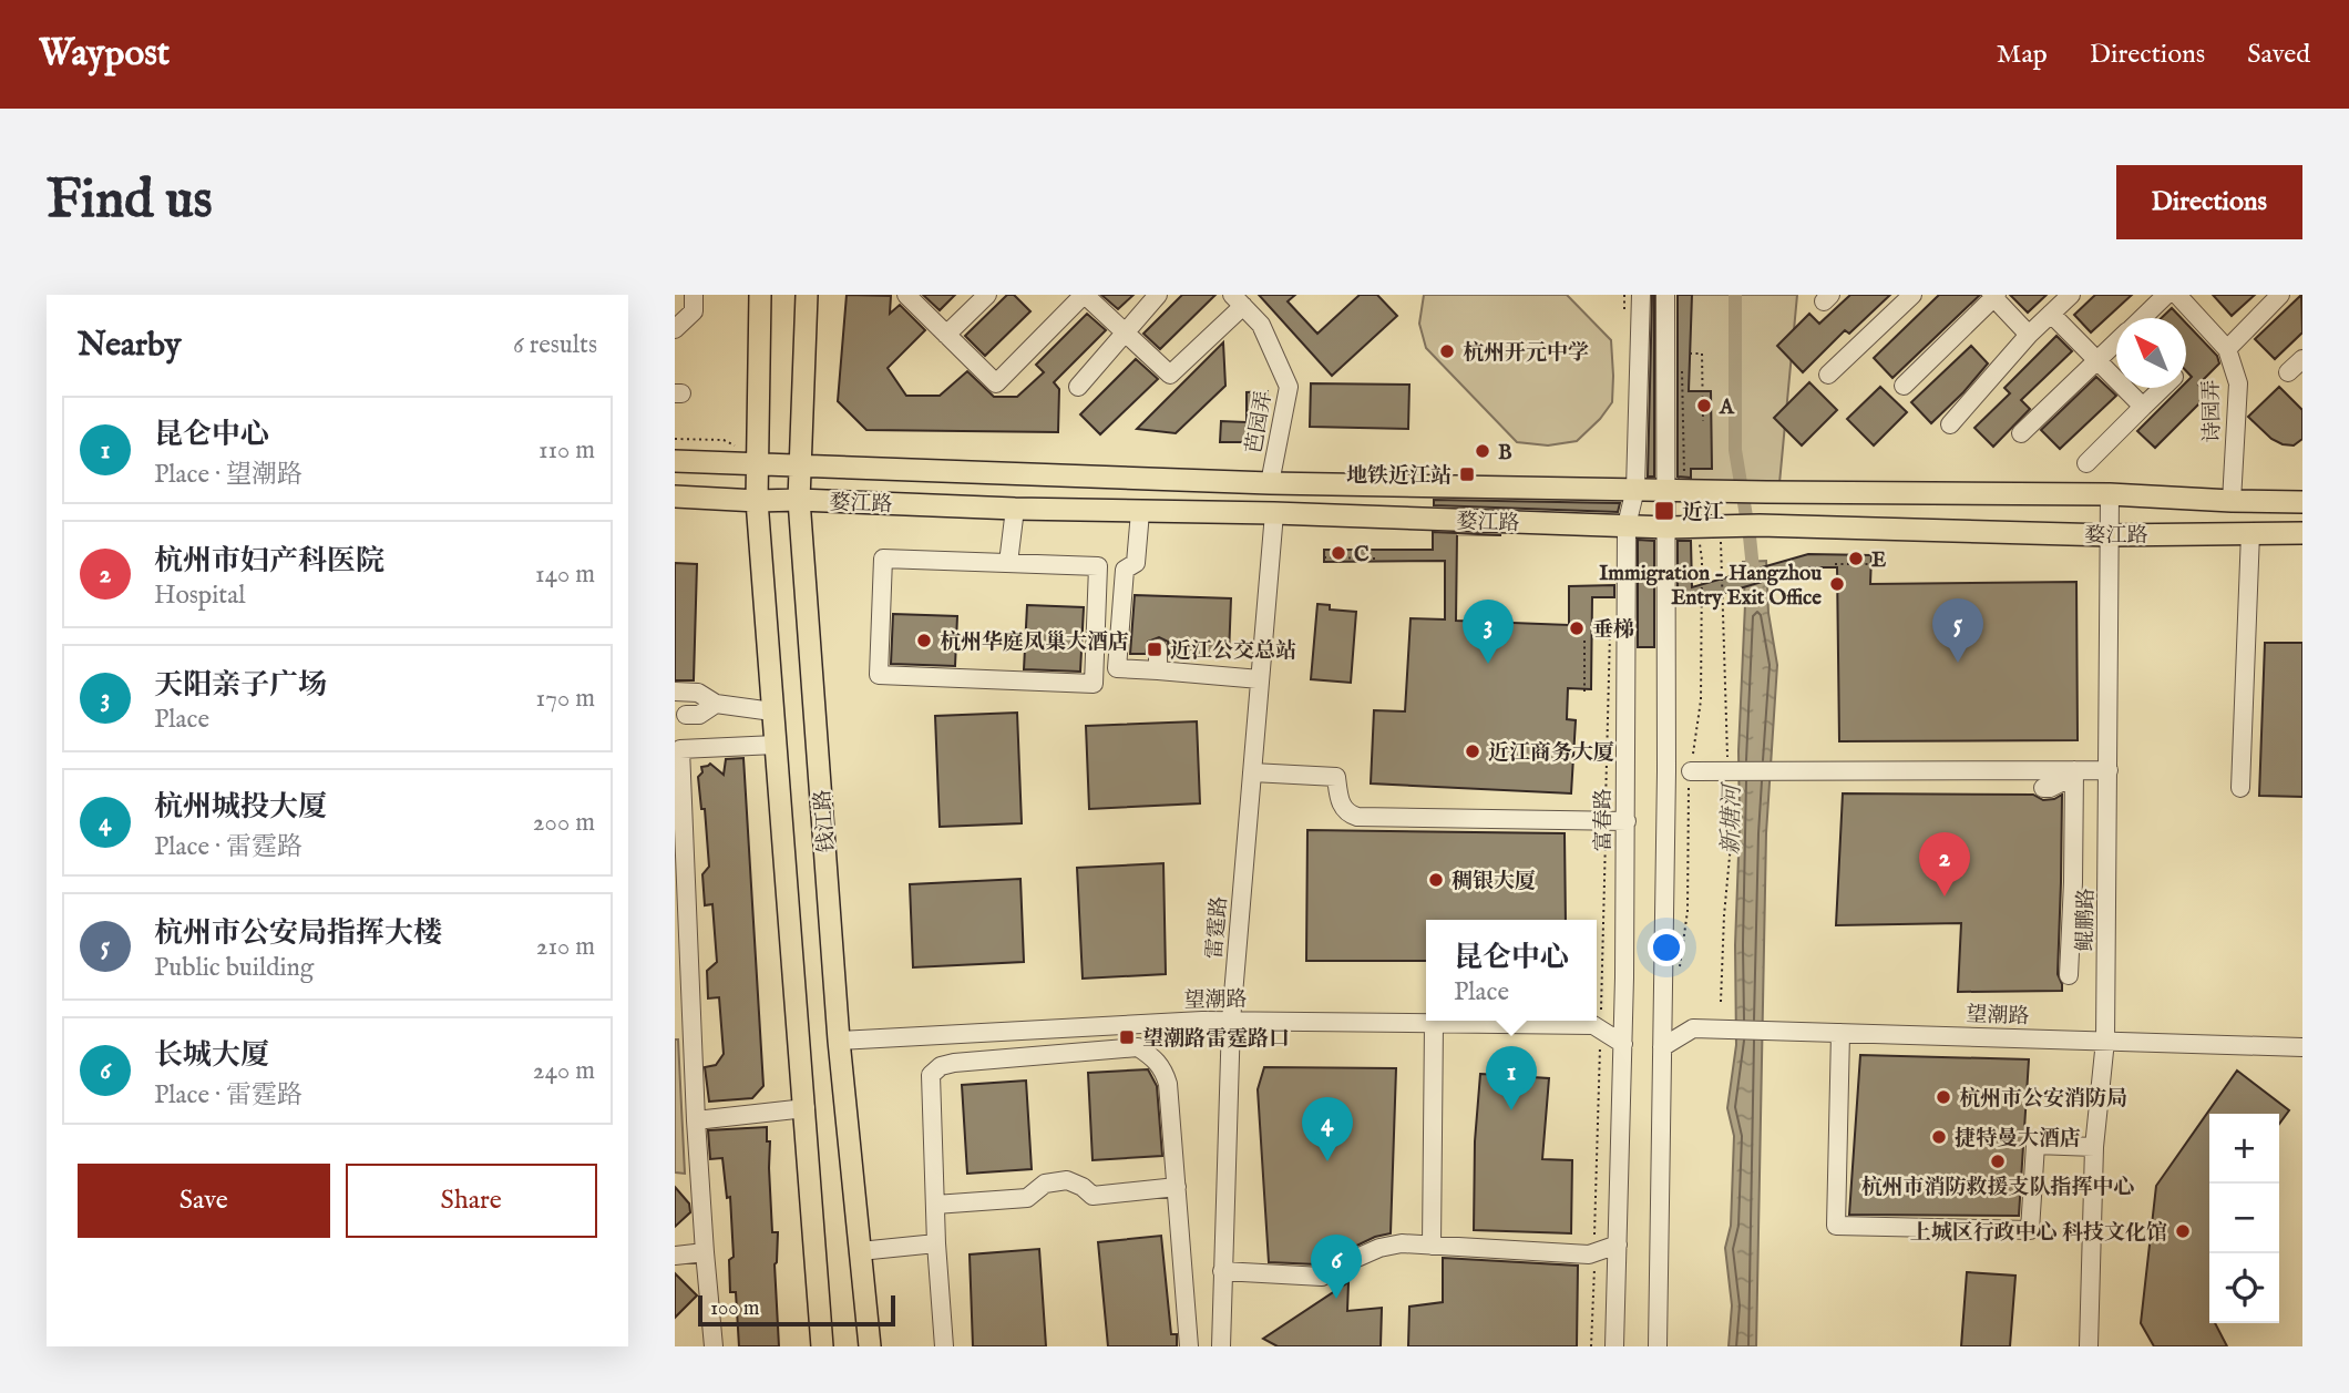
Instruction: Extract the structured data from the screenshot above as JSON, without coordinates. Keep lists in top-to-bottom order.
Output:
{
  "streets": {
    "main road": ["婺江路", "钱江路"],
    "street": [
      "诗园弄",
      "芭园弄",
      "富春路",
      "鲲鹏路",
      "雷霆路",
      "望潮路"
    ]
  },
  "crossings": [
    ["诗园弄", "婺江路"],
    ["芭园弄", "婺江路"],
    ["婺江路", "富春路"],
    ["婺江路", "钱江路"],
    ["婺江路", "鲲鹏路"],
    ["婺江路", "雷霆路"],
    ["钱江路", "望潮路"],
    ["鲲鹏路", "望潮路"],
    ["雷霆路", "望潮路"]
  ],
  "water": ["新塘河"],
  "places": {
    "other": [
      "杭州开元中学",
      "A",
      "B",
      "C",
      "E",
      "Immigration - Hangzhou Entry Exit Office",
      "垂梯",
      "杭州华庭凤巢大酒店",
      "近江商务大厦",
      "稠银大厦",
      "杭州市公安消防局",
      "捷特曼大酒店",
      "杭州市消防救援支队指挥中心",
      "上城区行政中心 科技文化馆"
    ],
    "transit": [
      "地铁近江站",
      "近江",
      "近江公交总站",
      "望潮路雷霆路口"
    ]
  },
  "scale_bar": "100 m",
  "north": "top left",
  "page": {
    "header": "Waypost",
    "nav": ["Map", "Directions", "Saved"],
    "buttons": [
      "Directions",
      ["Save", "Share"]
    ],
    "title": "Find us",
    "heading": ["Nearby", "6 results"],
    "list": [
      {
        "mark": "1",
        "name": "昆仑中心",
        "note": "Place · 望潮路",
        "value": "110 m"
      },
      {
        "mark": "2",
        "name": "杭州市妇产科医院",
        "note": "Hospital",
        "value": "140 m"
      },
      {
        "mark": "3",
        "name": "天阳亲子广场",
        "note": "Place",
        "value": "170 m"
      },
      {
        "mark": "4",
        "name": "杭州城投大厦",
        "note": "Place · 雷霆路",
        "value": "200 m"
      },
      {
        "mark": "5",
        "name": "杭州市公安局指挥大楼",
        "note": "Public building",
        "value": "210 m"
      },
      {
        "mark": "6",
        "name": "长城大厦",
        "note": "Place · 雷霆路",
        "value": "240 m"
      }
    ],
    "pins": [
      "5",
      "3",
      "2",
      "1",
      "4",
      "6"
    ],
    "popup": ["昆仑中心", "Place"],
    "map_buttons": ["+", "−"],
    "scale": "100 m"
  }
}
